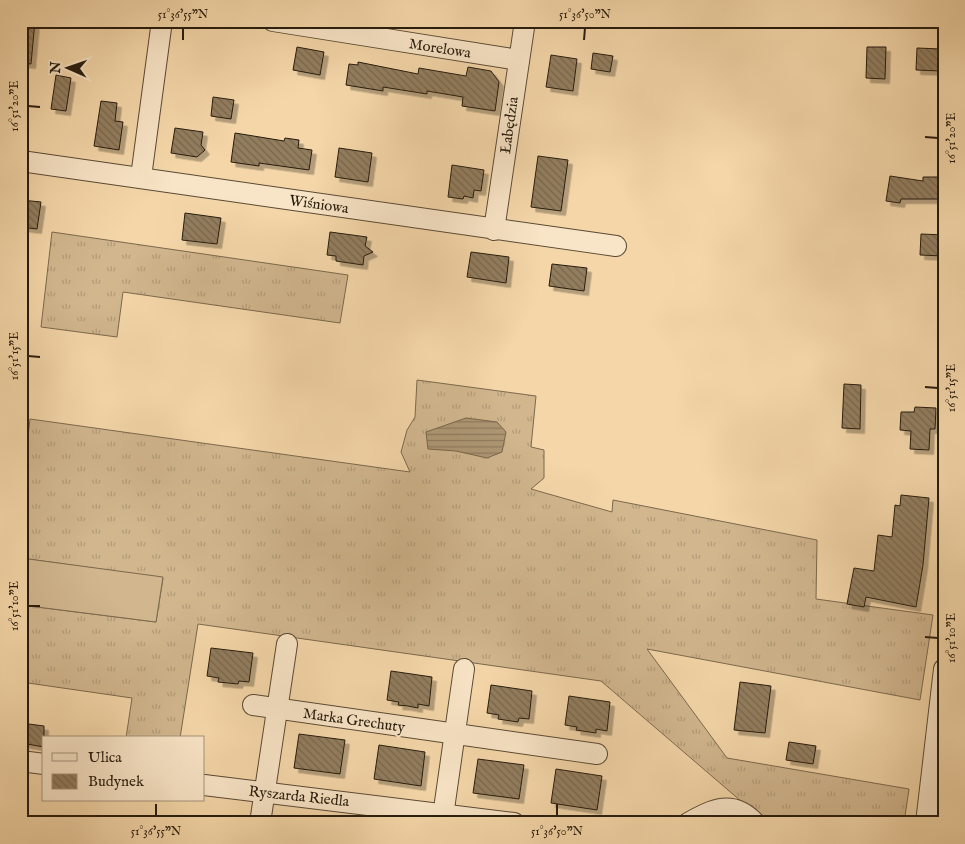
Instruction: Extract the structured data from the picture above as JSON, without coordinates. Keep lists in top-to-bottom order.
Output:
{
  "streets": {
    "street": [
      "Morelowa",
      "Łabędzia",
      "Wiśniowa",
      "Marka Grechuty",
      "Ryszarda Riedla"
    ]
  },
  "crossings": [
    ["Morelowa", "Łabędzia"],
    ["Łabędzia", "Wiśniowa"]
  ],
  "legend": ["Ulica", "Budynek"],
  "north": "left",
  "coordinates": [
    "51°36'55\"N",
    "51°36'50\"N",
    "16°51'20\"E",
    "16°51'15\"E",
    "16°51'10\"E"
  ]
}
